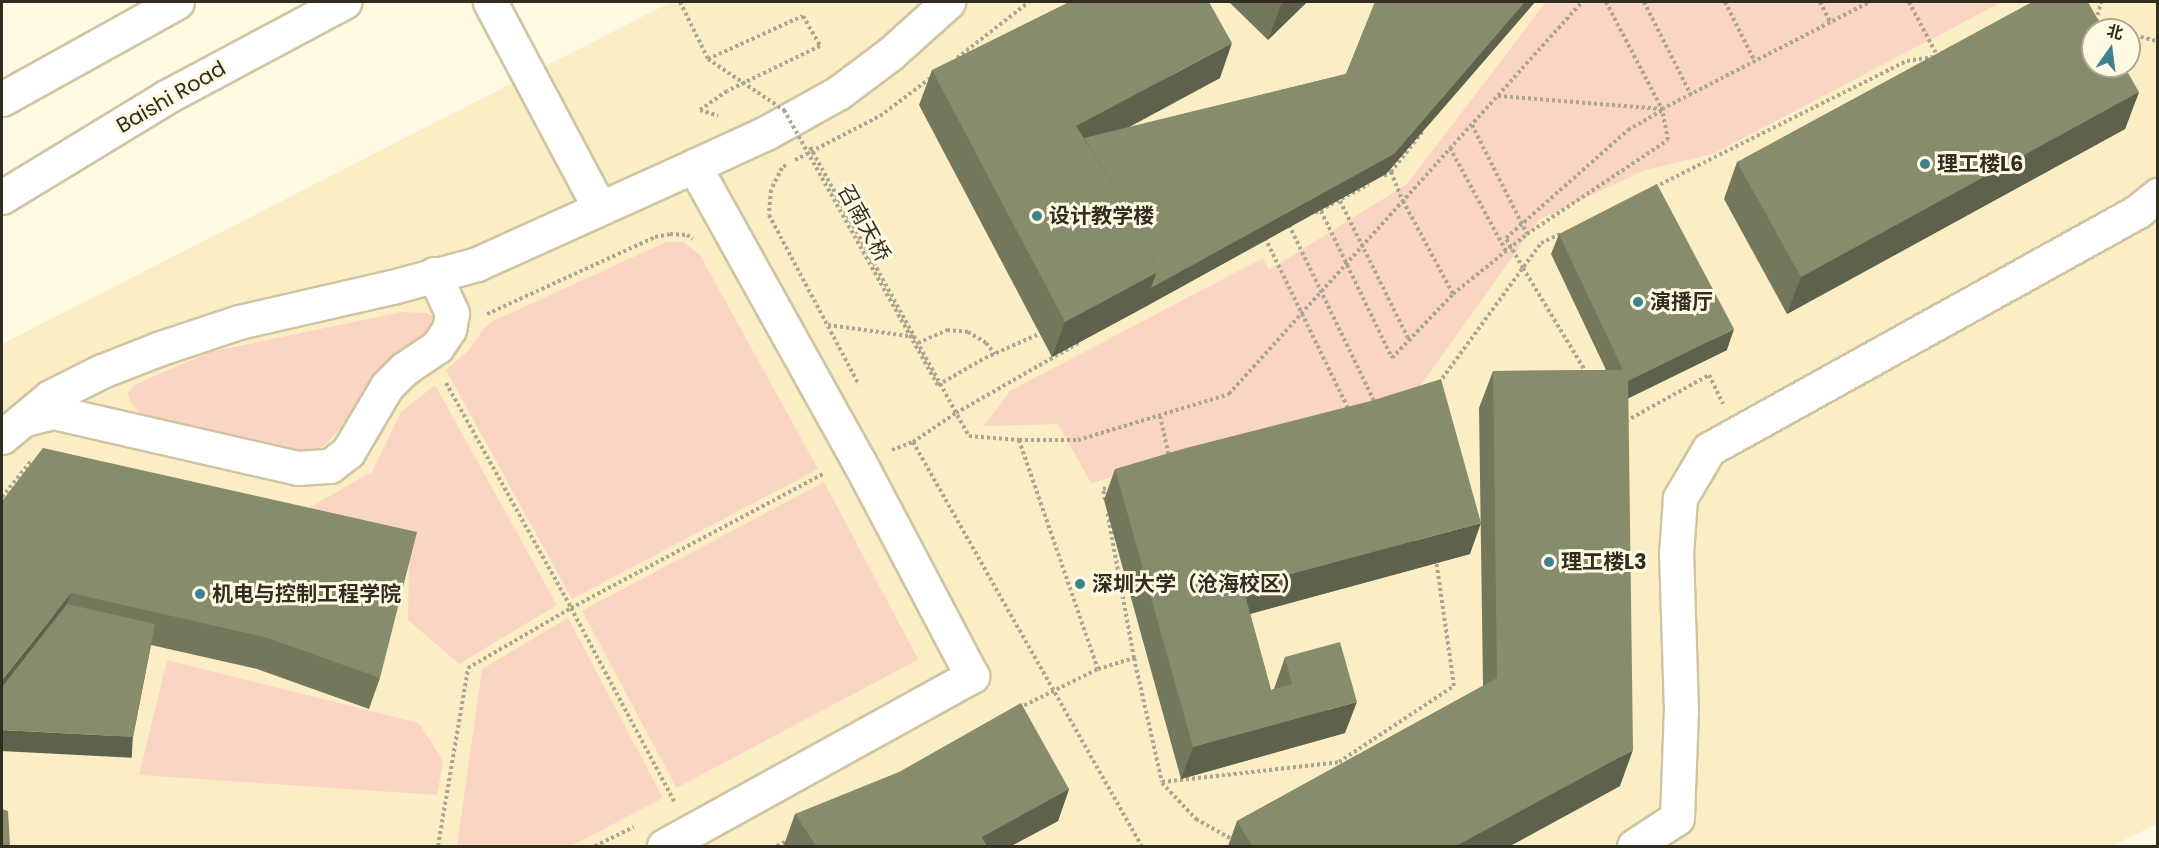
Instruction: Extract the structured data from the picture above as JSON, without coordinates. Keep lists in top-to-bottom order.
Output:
{
  "streets": {
    "street": ["Baishi Road"],
    "path": ["召南天桥"]
  },
  "places": [
    "理工楼L6",
    "设计教学楼",
    "演播厅",
    "理工楼L3",
    "深圳大学（沧海校区）",
    "机电与控制工程学院"
  ],
  "north": "top"
}
